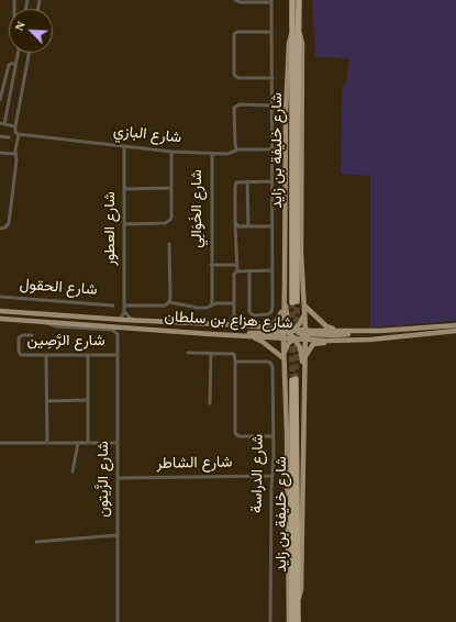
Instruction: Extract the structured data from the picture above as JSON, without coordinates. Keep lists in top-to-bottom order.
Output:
{
  "streets": {
    "highway": ["شارع خليفة بن زايد"],
    "main road": ["شارع هزاع بن سلطان"],
    "street": [
      "شارع البازي",
      "شارع الخَوَالِي",
      "شارع العطور",
      "شارع الحقول",
      "شارع الرَّصِين",
      "شارع الشاطر",
      "شارع الدراسة",
      "شارع الزَّيتون"
    ]
  },
  "crossings": [
    ["شارع البازي", "شارع الخَوَالِي"],
    ["شارع البازي", "شارع العطور"],
    ["شارع العطور", "شارع هزاع بن سلطان"],
    ["شارع الرَّصِين", "شارع الزَّيتون"],
    ["شارع الشاطر", "شارع الدراسة"],
    ["شارع الشاطر", "شارع الزَّيتون"]
  ],
  "north": "top left"
}
